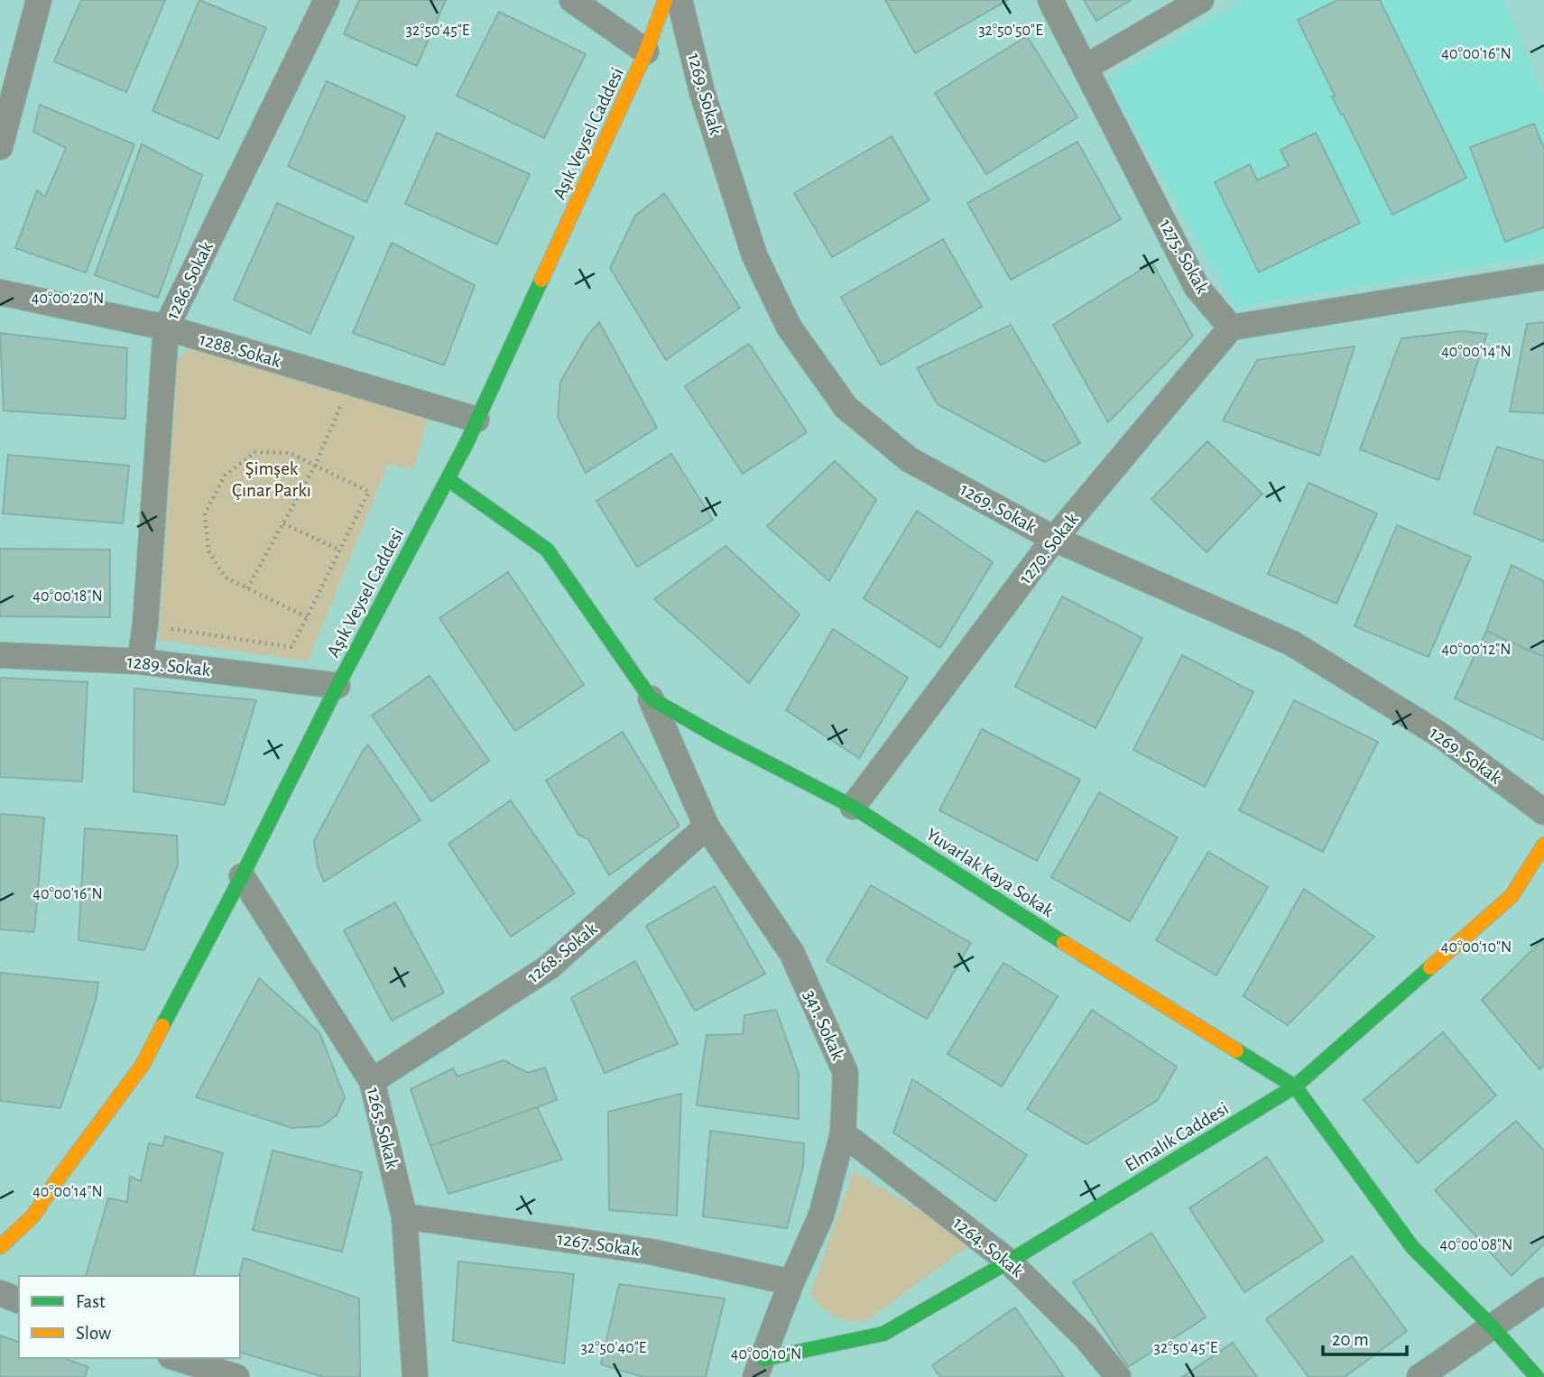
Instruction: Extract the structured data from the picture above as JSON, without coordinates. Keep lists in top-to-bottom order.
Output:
{
  "streets": {
    "street": [
      "1269. Sokak",
      "Aşık Veysel Caddesi",
      "1275. Sokak",
      "1286. Sokak",
      "1288. Sokak",
      "1270. Sokak",
      "1289. Sokak",
      "Yuvarlak Kaya Sokak",
      "1268. Sokak",
      "341. Sokak",
      "1265. Sokak",
      "Elmalık Caddesi",
      "1267. Sokak",
      "1264. Sokak"
    ]
  },
  "crossings": [
    ["1269. Sokak", "1270. Sokak"],
    ["Aşık Veysel Caddesi", "1288. Sokak"],
    ["Aşık Veysel Caddesi", "1289. Sokak"],
    ["Aşık Veysel Caddesi", "Yuvarlak Kaya Sokak"],
    ["Aşık Veysel Caddesi", "1265. Sokak"],
    ["1275. Sokak", "1270. Sokak"],
    ["1286. Sokak", "1288. Sokak"],
    ["1286. Sokak", "1289. Sokak"],
    ["1270. Sokak", "Yuvarlak Kaya Sokak"],
    ["Yuvarlak Kaya Sokak", "341. Sokak"],
    ["Yuvarlak Kaya Sokak", "Elmalık Caddesi"],
    ["1268. Sokak", "341. Sokak"],
    ["1268. Sokak", "1265. Sokak"],
    ["341. Sokak", "Elmalık Caddesi"],
    ["341. Sokak", "1267. Sokak"],
    ["341. Sokak", "1264. Sokak"],
    ["1265. Sokak", "1267. Sokak"],
    ["Elmalık Caddesi", "1264. Sokak"]
  ],
  "parks": ["Şimşek Çınar Parkı"],
  "legend": ["Fast", "Slow"],
  "scale_bar": "20 m",
  "coordinates": [
    "32°50'45\"E",
    "32°50'50\"E",
    "40°00'16\"N",
    "40°00'20\"N",
    "40°00'14\"N",
    "40°00'18\"N",
    "40°00'12\"N",
    "40°00'10\"N",
    "40°00'08\"N",
    "32°50'40\"E"
  ]
}
